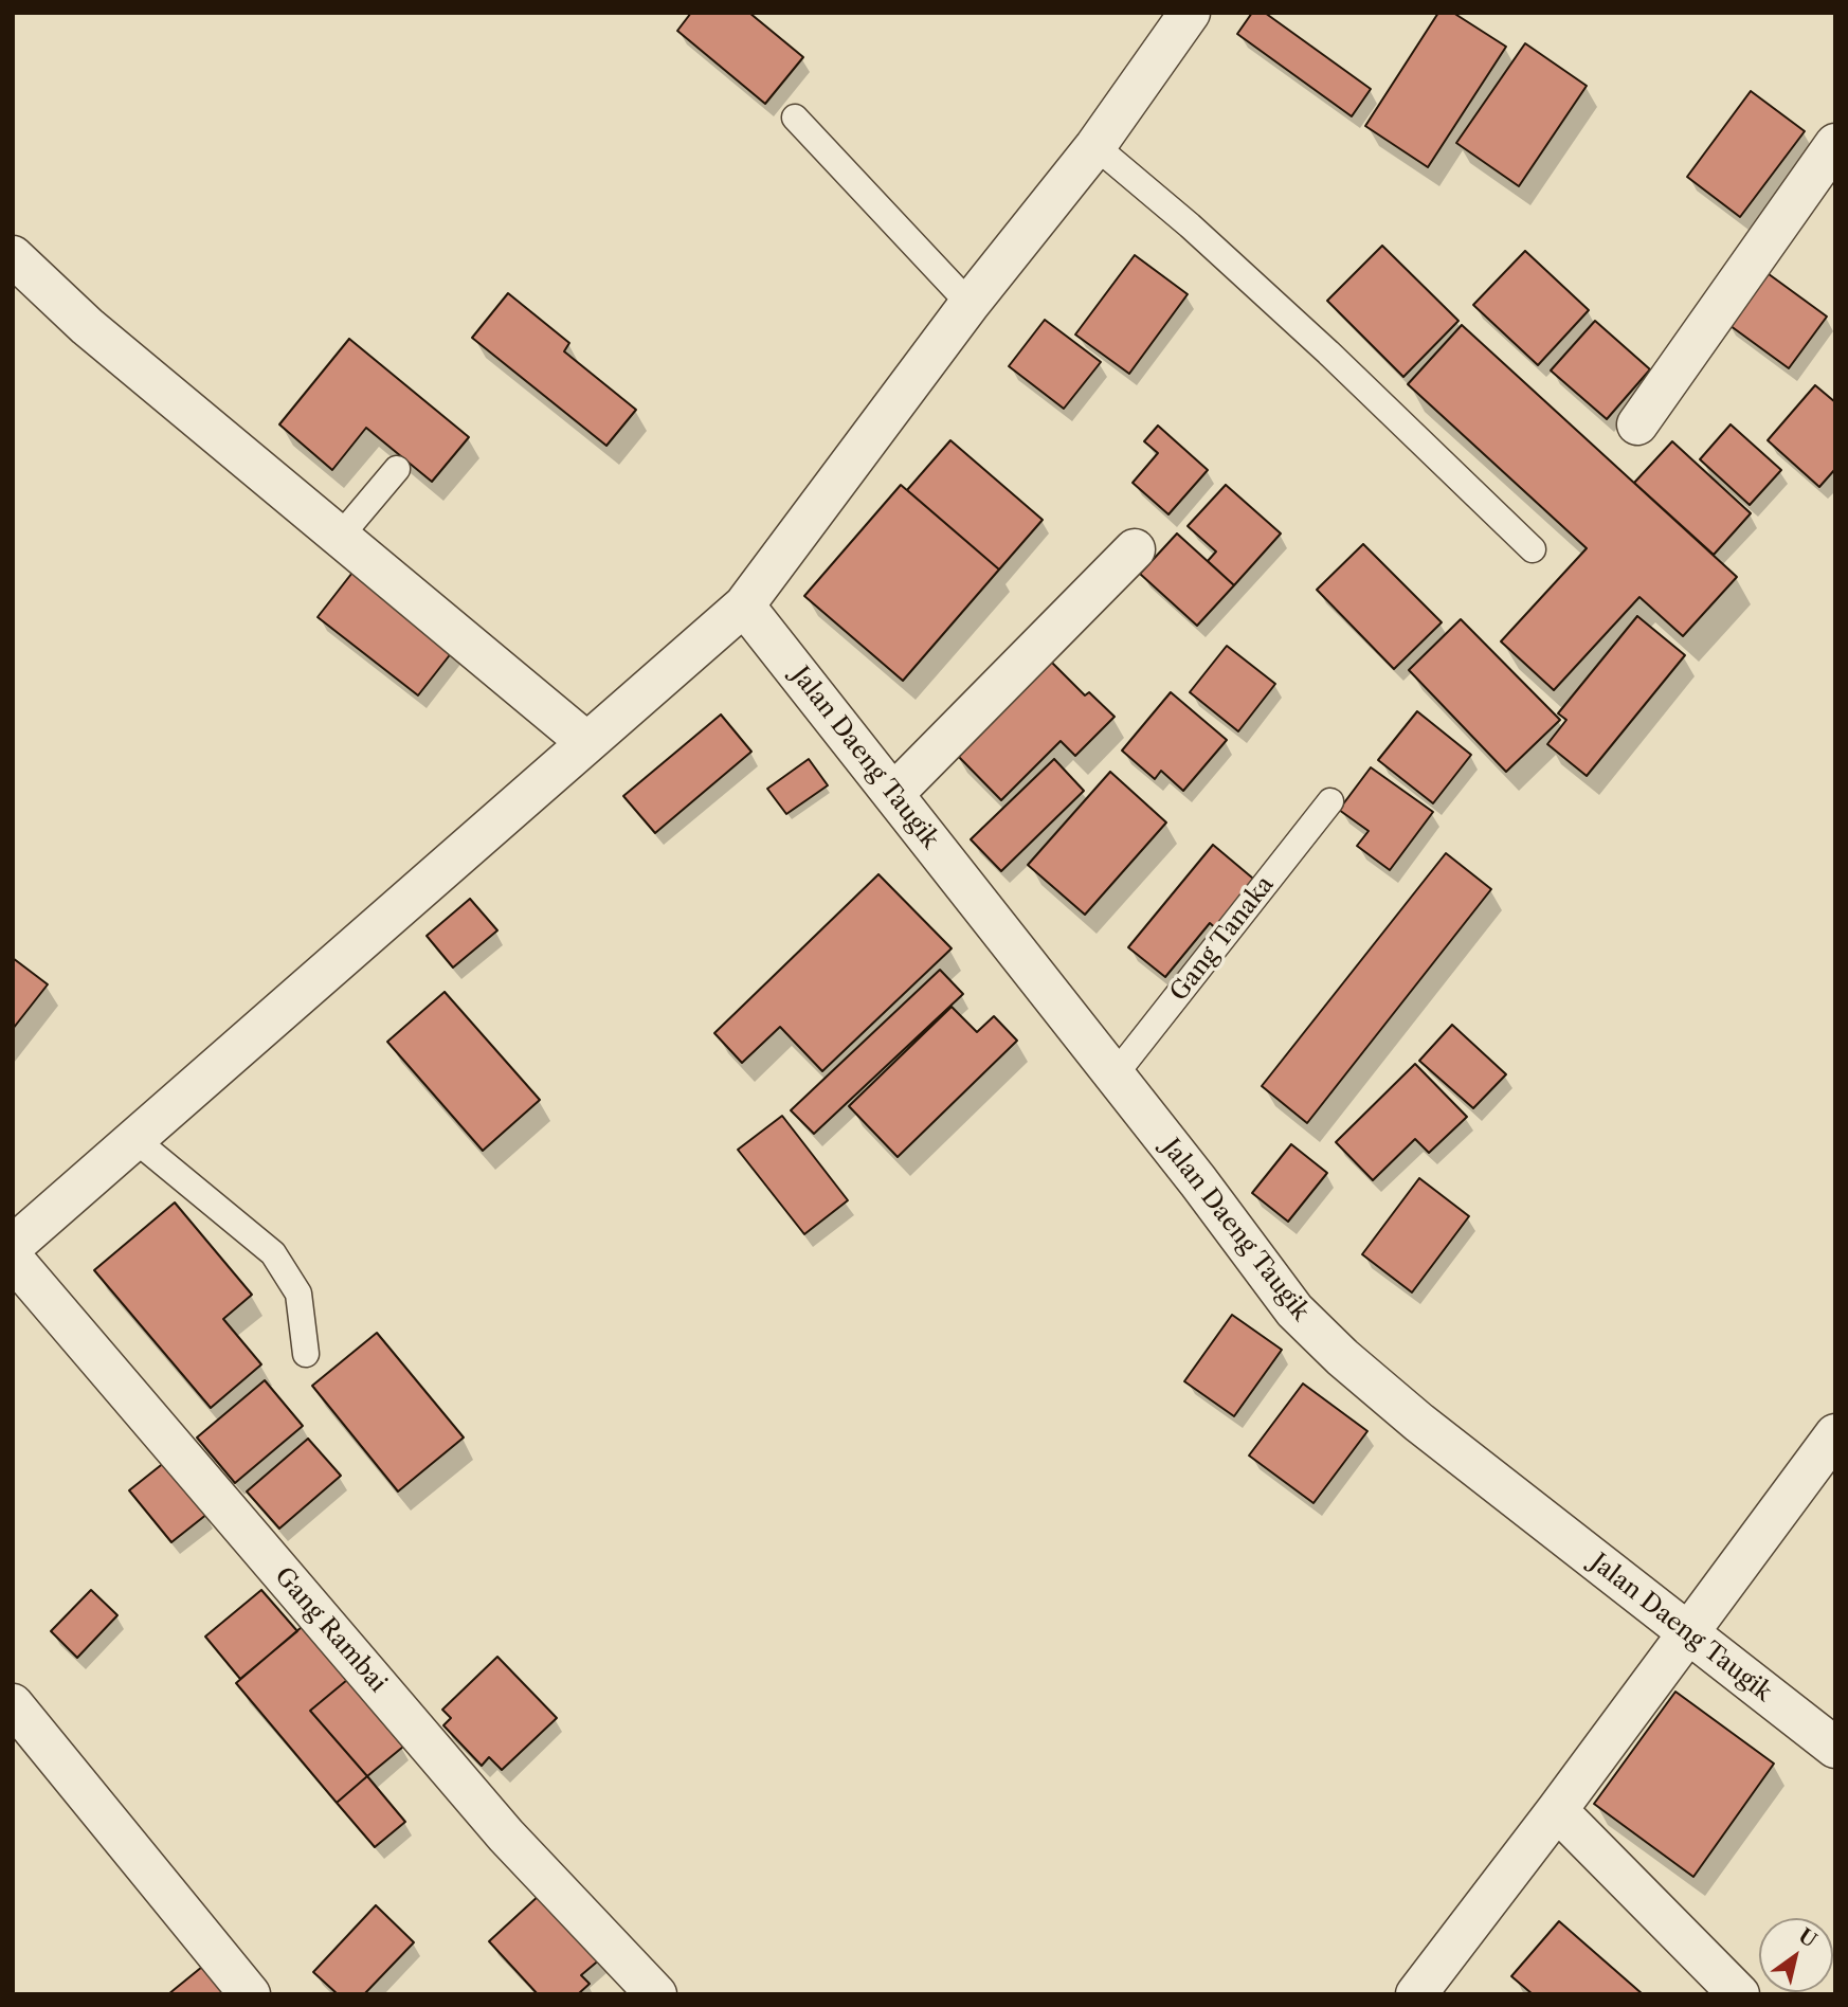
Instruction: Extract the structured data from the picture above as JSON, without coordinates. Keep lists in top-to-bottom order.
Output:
{
  "streets": {
    "street": ["Jalan Daeng Taugik", "Gang Rambai"],
    "lane": ["Gang Tanaka"]
  },
  "crossings": [
    ["Jalan Daeng Taugik", "Gang Tanaka"]
  ],
  "north": "top right"
}
